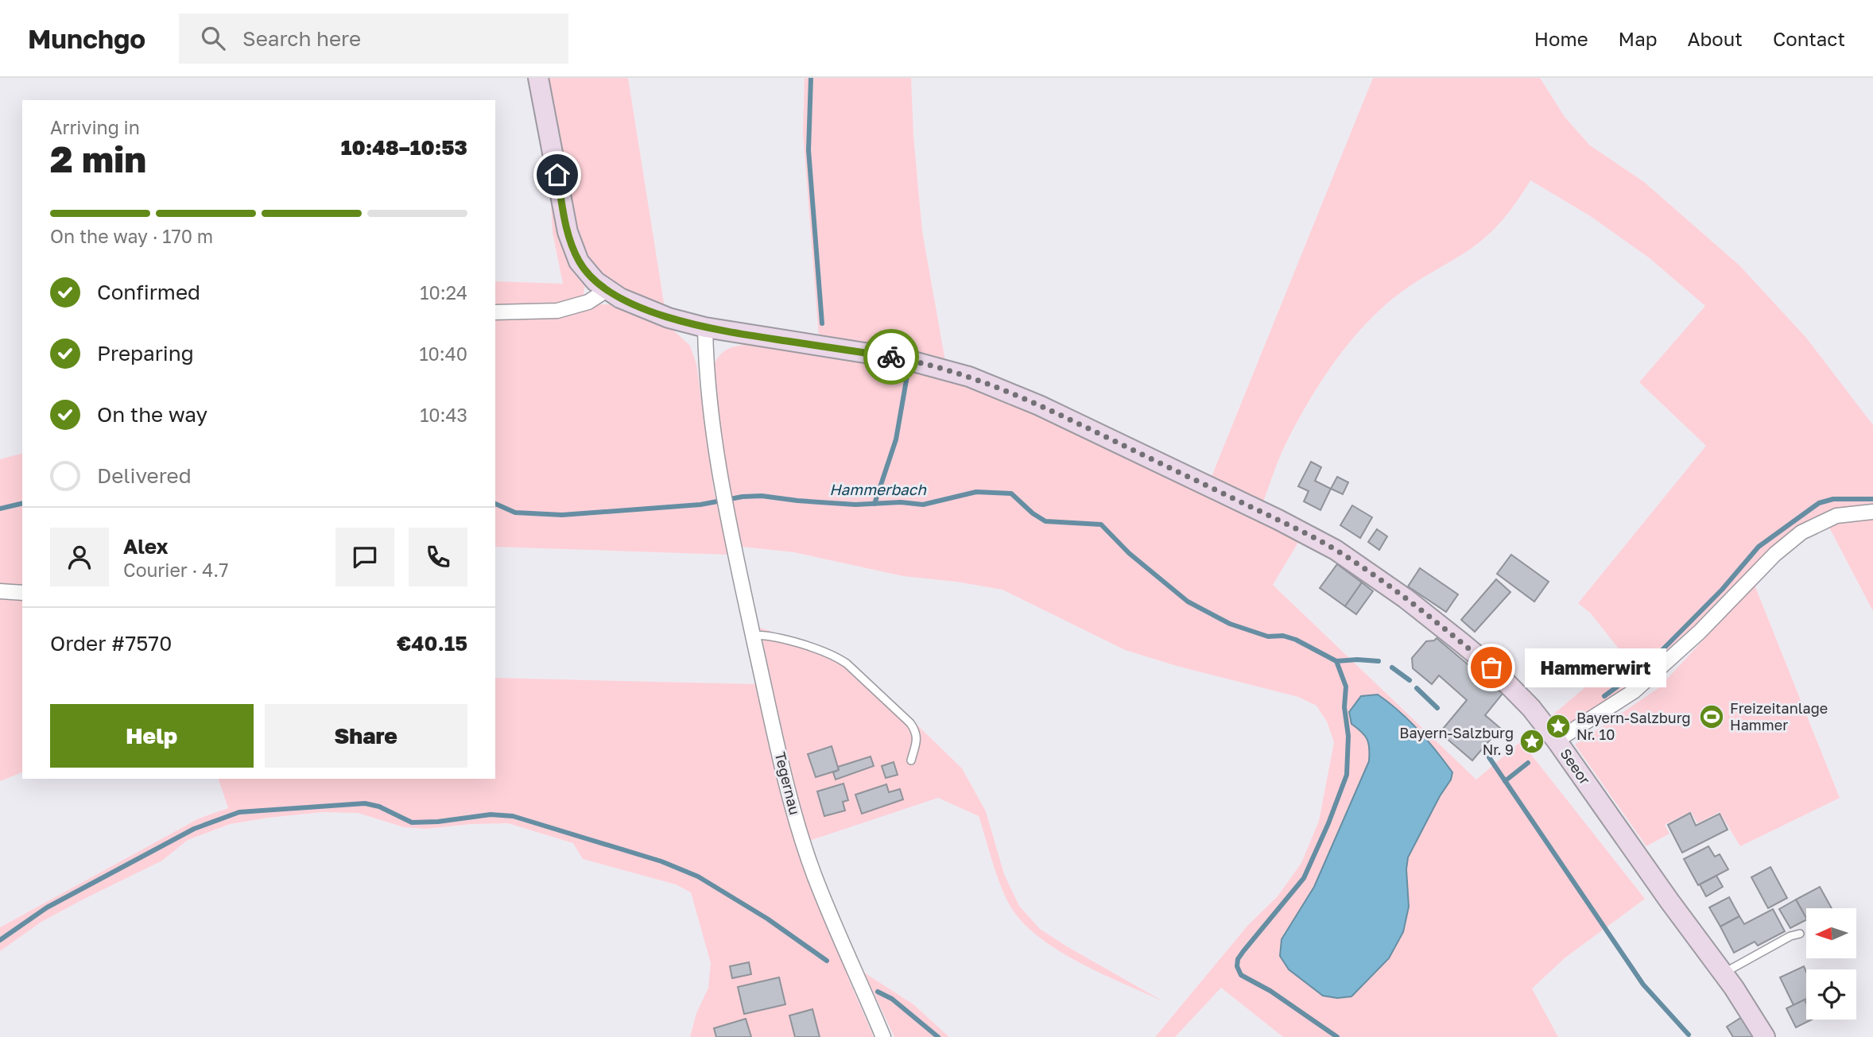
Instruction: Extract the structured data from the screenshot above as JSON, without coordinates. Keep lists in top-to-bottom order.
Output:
{
  "streets": {
    "main road": ["Seeor"],
    "street": ["Tegernau"]
  },
  "water": ["Hammerbach"],
  "places": {
    "other": ["Hammerwirt"],
    "sports": ["Freizeitanlage Hammer"],
    "place": ["Bayern-Salzburg Nr. 10", "Bayern-Salzburg Nr. 9"]
  },
  "north": "left",
  "page": {
    "header": "Munchgo",
    "search": "Search here",
    "nav": [
      "Home",
      "Map",
      "About",
      "Contact"
    ],
    "heading": ["2 min", "Arriving in", "10:48–10:53"],
    "panel": [
      "Alex",
      "Courier · 4.7",
      "Order #7570",
      "€40.15"
    ],
    "bar": "On the way · 170 m",
    "list": [
      ["Confirmed", "10:24"],
      ["Preparing", "10:40"],
      ["On the way", "10:43"],
      "Delivered"
    ],
    "bubble": "Hammerwirt",
    "buttons": ["Help", "Share"]
  }
}
